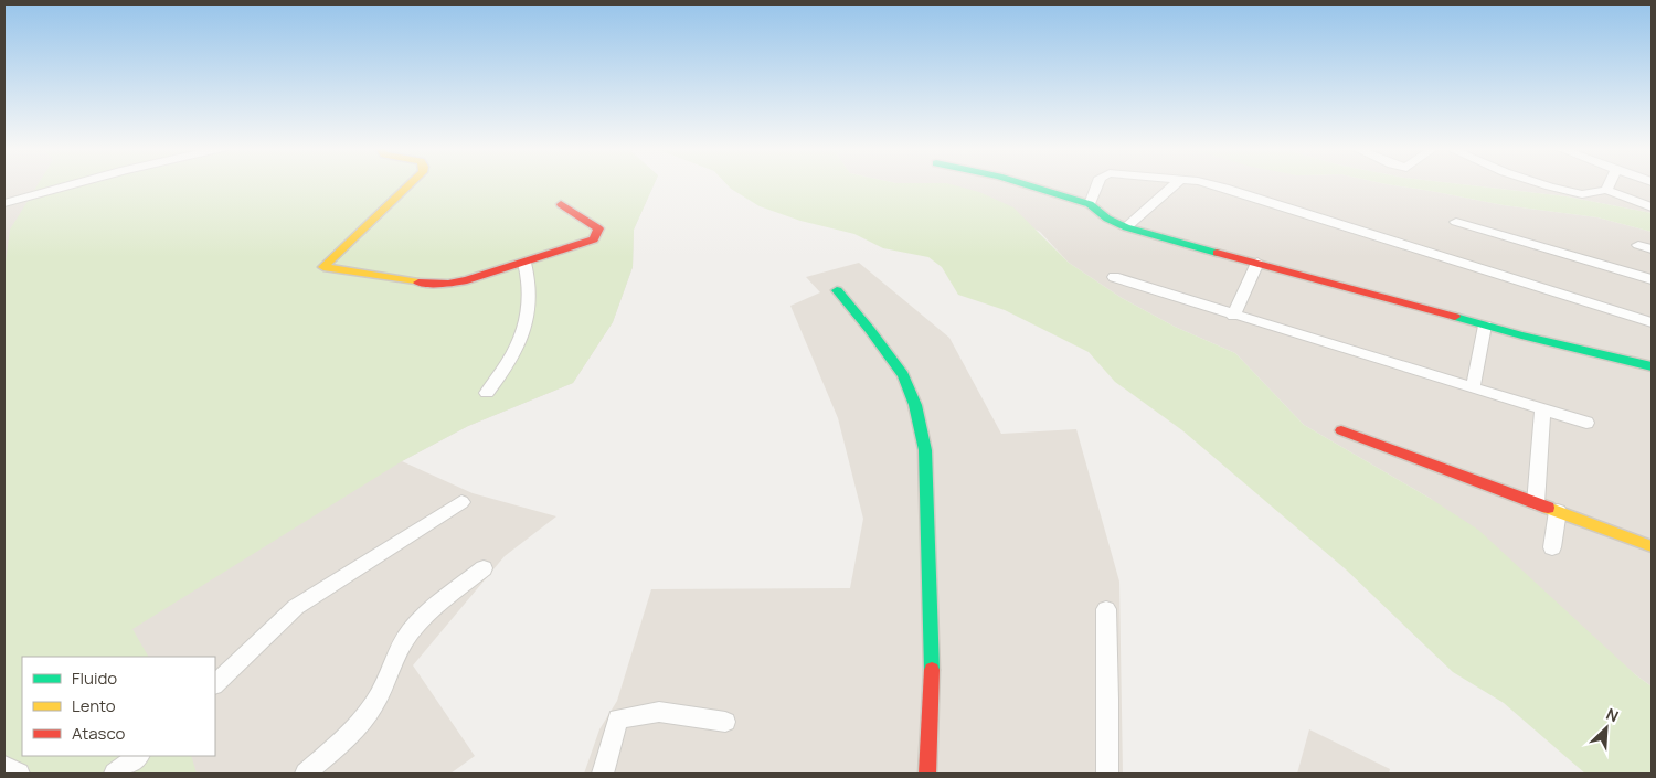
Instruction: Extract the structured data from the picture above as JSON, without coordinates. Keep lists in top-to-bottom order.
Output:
{
  "legend": ["Fluido", "Lento", "Atasco"],
  "north": "top right"
}
